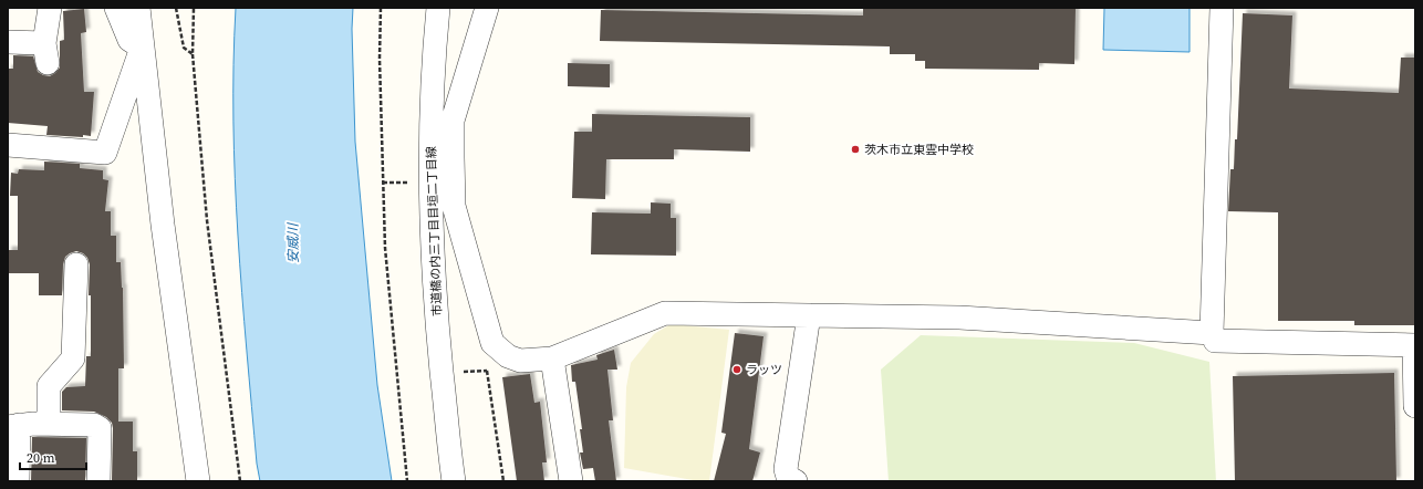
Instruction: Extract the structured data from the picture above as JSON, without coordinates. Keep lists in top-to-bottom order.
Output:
{
  "streets": {
    "street": ["市道橋の内三丁目目垣二丁目線"]
  },
  "water": ["安威川"],
  "places": ["茨木市立東雲中学校", "ラッツ"],
  "scale_bar": "20 m"
}
